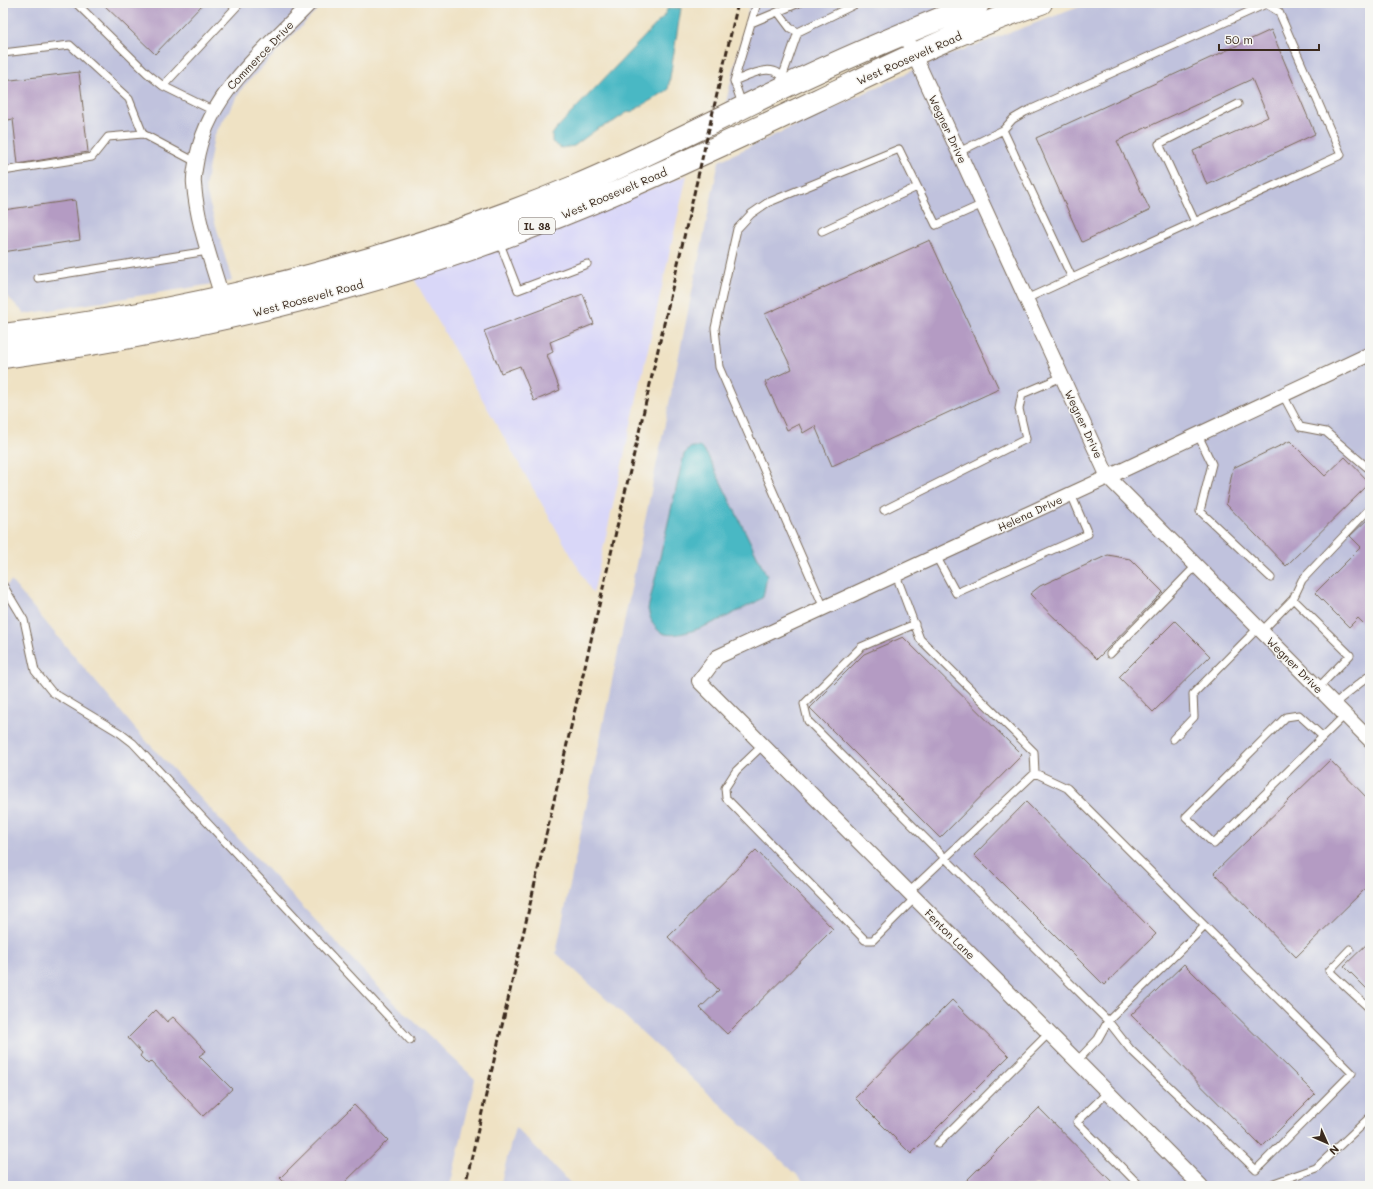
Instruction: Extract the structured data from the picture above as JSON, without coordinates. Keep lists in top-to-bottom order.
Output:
{
  "streets": {
    "main road": ["West Roosevelt Road", "IL 38"],
    "street": [
      "Commerce Drive",
      "Wegner Drive",
      "Helena Drive",
      "Fenton Lane"
    ]
  },
  "crossings": [
    ["Commerce Drive", "West Roosevelt Road"],
    ["West Roosevelt Road", "Wegner Drive"],
    ["Wegner Drive", "Helena Drive"],
    ["Helena Drive", "Fenton Lane"]
  ],
  "scale_bar": "50 m",
  "north": "bottom right"
}
